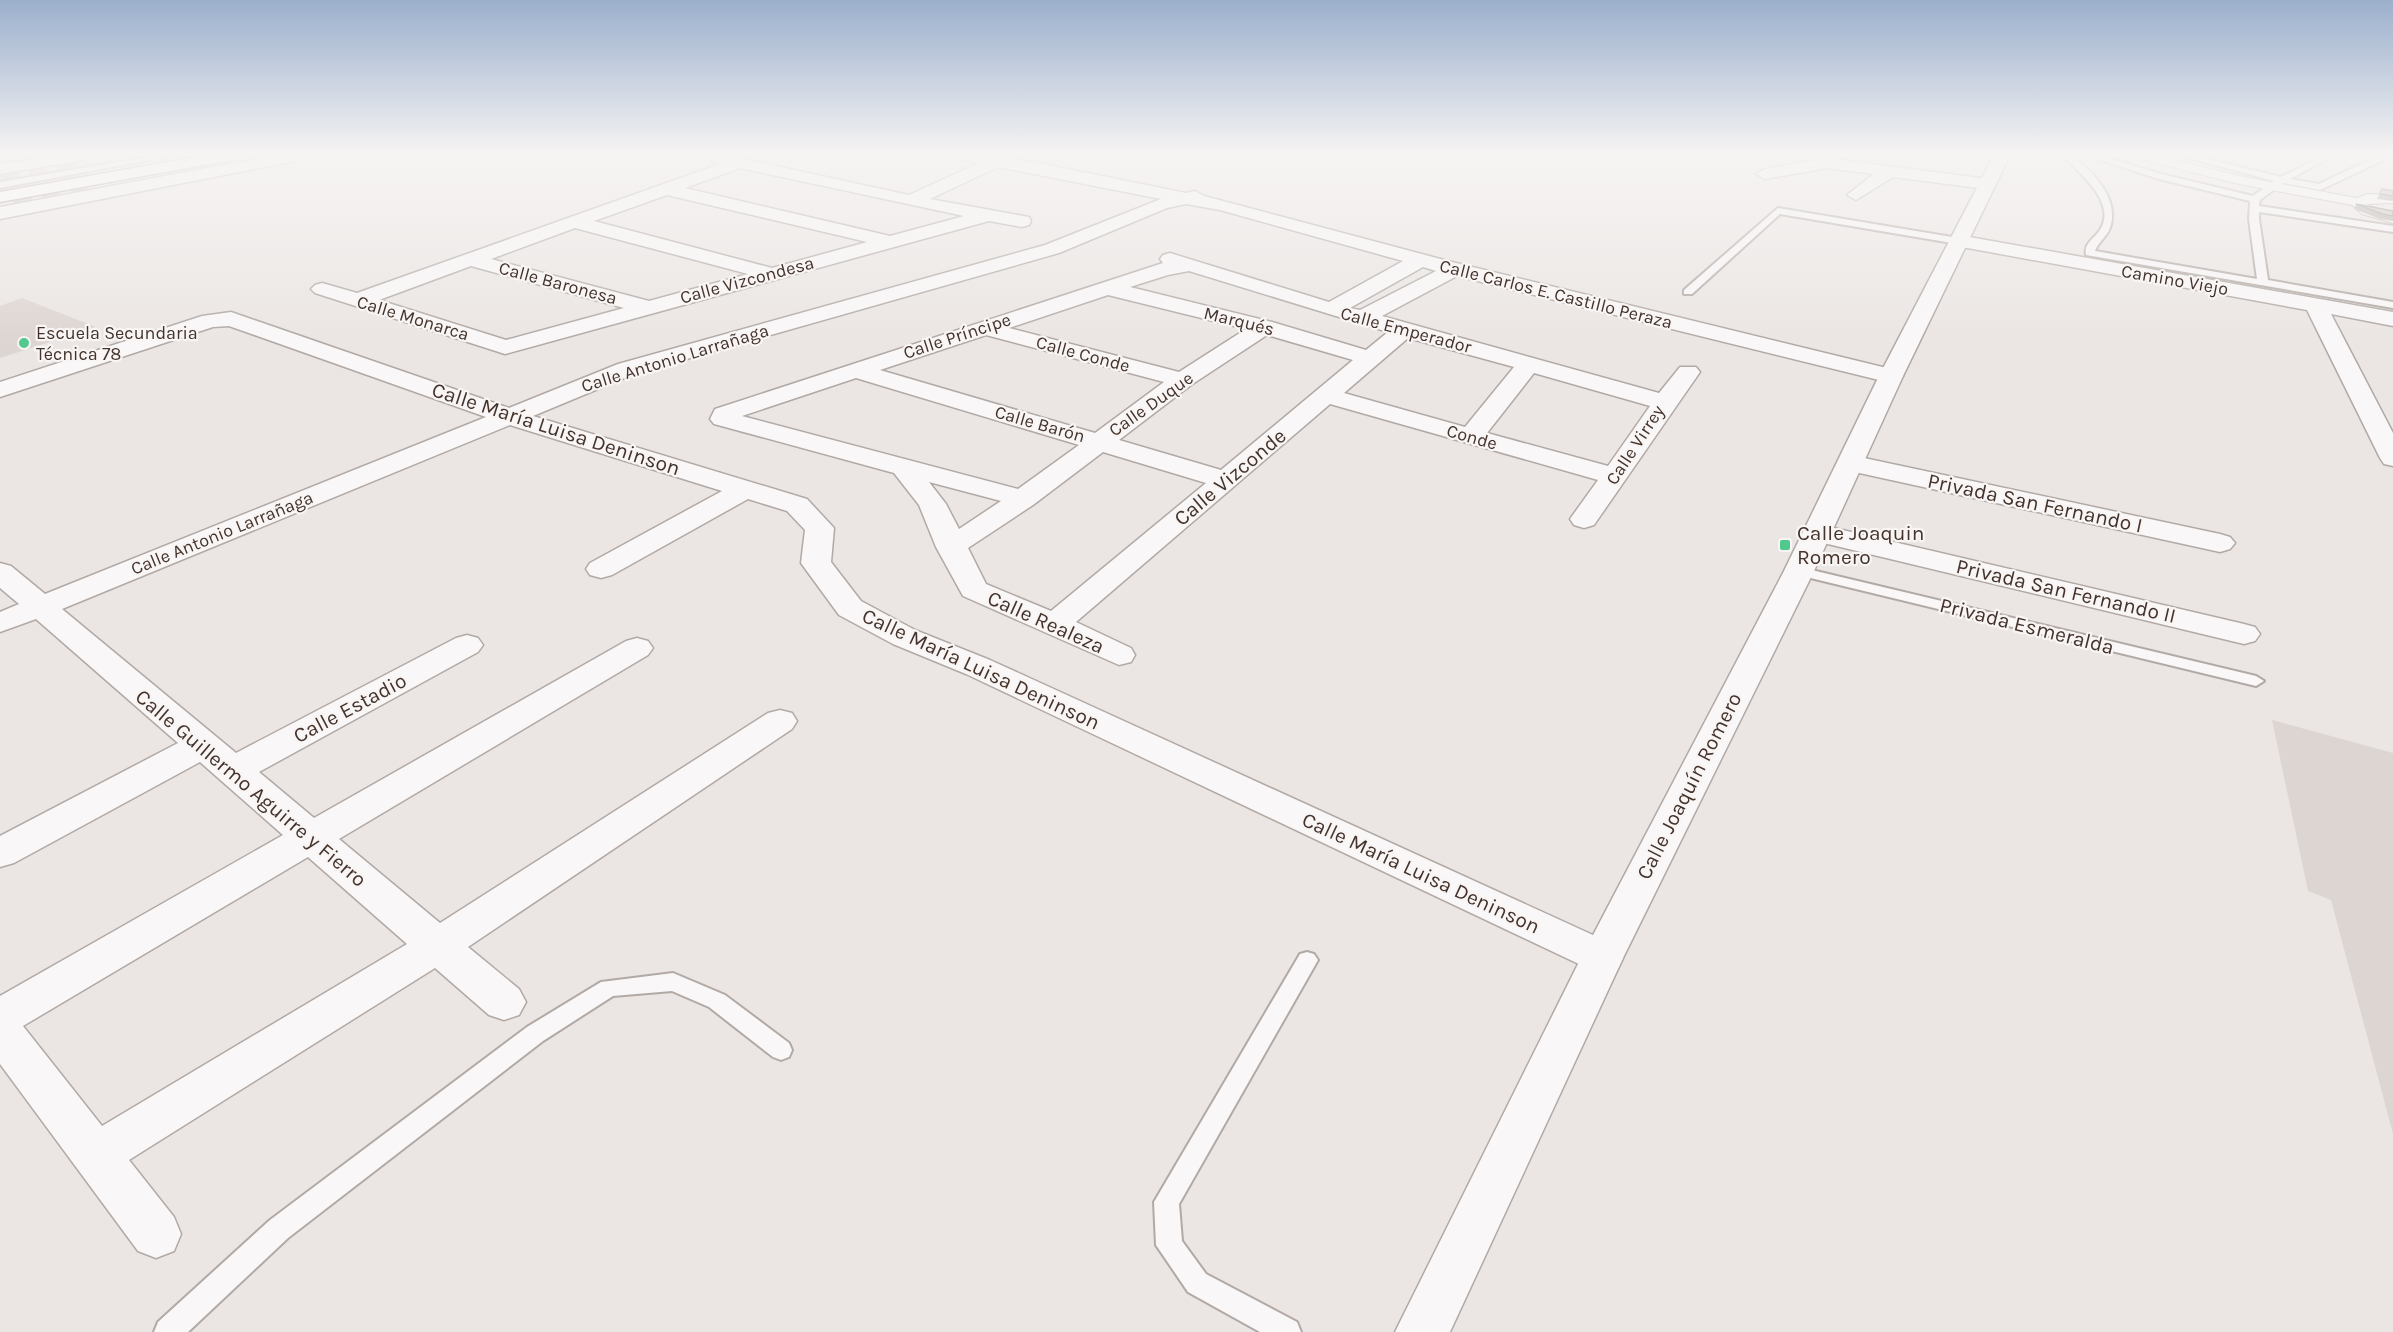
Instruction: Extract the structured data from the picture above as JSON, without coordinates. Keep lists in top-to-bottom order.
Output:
{
  "streets": {
    "street": [
      "Calle Vizcondesa",
      "Camino Viejo",
      "Calle Baronesa",
      "Calle Carlos E. Castillo Peraza",
      "Calle Monarca",
      "Marqués",
      "Calle Emperador",
      "Calle Príncipe",
      "Calle Conde",
      "Calle Antonio Larrañaga",
      "Calle Duque",
      "Calle Barón",
      "Calle María Luisa Deninson",
      "Conde",
      "Calle Virrey",
      "Calle Vizconde",
      "Privada San Fernando I",
      "Privada San Fernando II",
      "Calle Realeza",
      "Calle Estadio",
      "Calle Joaquín Romero",
      "Calle Guillermo Aguirre y Fierro"
    ],
    "lane": ["Privada Esmeralda"]
  },
  "crossings": [
    ["Calle Vizcondesa", "Calle Baronesa"],
    ["Calle Vizcondesa", "Calle Monarca"],
    ["Camino Viejo", "Calle Joaquín Romero"],
    ["Calle Carlos E. Castillo Peraza", "Calle Joaquín Romero"],
    ["Marqués", "Calle Príncipe"],
    ["Marqués", "Calle Duque"],
    ["Marqués", "Calle Vizconde"],
    ["Calle Emperador", "Calle Príncipe"],
    ["Calle Emperador", "Calle Virrey"],
    ["Calle Emperador", "Calle Vizconde"],
    ["Calle Príncipe", "Calle Conde"],
    ["Calle Príncipe", "Calle Barón"],
    ["Calle Príncipe", "Calle Realeza"],
    ["Calle Conde", "Calle Duque"],
    ["Calle Antonio Larrañaga", "Calle María Luisa Deninson"],
    ["Calle Antonio Larrañaga", "Calle Guillermo Aguirre y Fierro"],
    ["Calle Duque", "Calle Barón"],
    ["Calle Duque", "Calle Realeza"],
    ["Calle Barón", "Calle Vizconde"],
    ["Calle María Luisa Deninson", "Calle Joaquín Romero"],
    ["Conde", "Calle Virrey"],
    ["Conde", "Calle Vizconde"],
    ["Calle Vizconde", "Calle Realeza"],
    ["Privada San Fernando I", "Calle Joaquín Romero"],
    ["Privada San Fernando II", "Calle Joaquín Romero"],
    ["Privada Esmeralda", "Calle Joaquín Romero"],
    ["Calle Estadio", "Calle Guillermo Aguirre y Fierro"]
  ],
  "places": {
    "other": ["Escuela Secundaria Técnica 78"],
    "transit": ["Calle Joaquin Romero"]
  }
}
